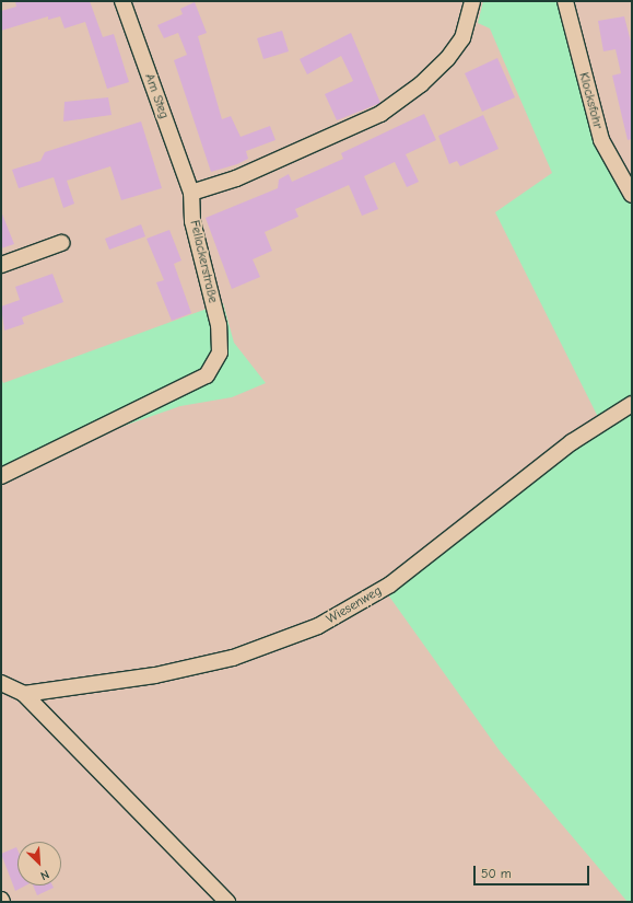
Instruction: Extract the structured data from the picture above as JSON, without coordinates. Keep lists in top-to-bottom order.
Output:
{
  "streets": {
    "street": [
      "Am Steg",
      "Klocksfohr",
      "Fellackerstraße",
      "Wiesenweg"
    ]
  },
  "crossings": [
    ["Am Steg", "Fellackerstraße"]
  ],
  "scale_bar": "50 m",
  "north": "bottom right"
}
